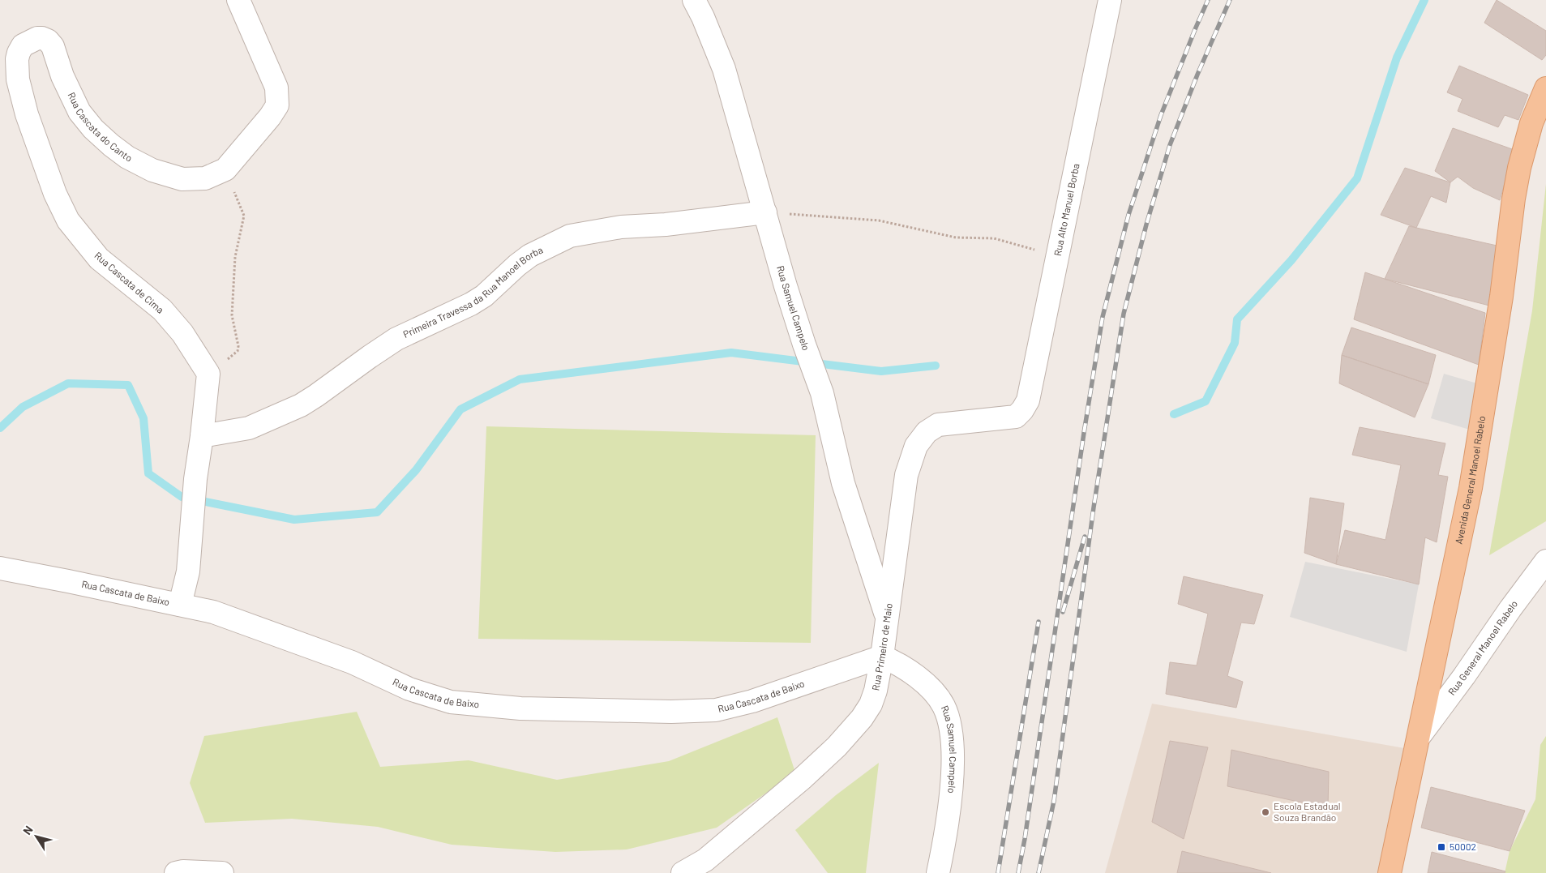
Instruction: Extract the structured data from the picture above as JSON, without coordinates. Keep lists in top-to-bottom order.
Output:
{
  "streets": {
    "main road": ["Avenida General Manoel Rabelo"],
    "street": [
      "Rua Cascata do Canto",
      "Rua Alto Manuel Borba",
      "Rua Cascata de Cima",
      "Primeira Travessa da Rua Manoel Borba",
      "Rua Samuel Campelo",
      "Rua Cascata de Baixo",
      "Rua Primeiro de Maio",
      "Rua General Manoel Rabelo"
    ]
  },
  "crossings": [
    ["Rua Cascata do Canto", "Rua Cascata de Cima"],
    ["Rua Alto Manuel Borba", "Rua Primeiro de Maio"],
    ["Primeira Travessa da Rua Manoel Borba", "Rua Samuel Campelo"],
    ["Rua Samuel Campelo", "Rua Cascata de Baixo"],
    ["Rua Samuel Campelo", "Rua Primeiro de Maio"],
    ["Avenida General Manoel Rabelo", "Rua General Manoel Rabelo"],
    ["Rua Cascata de Baixo", "Rua Primeiro de Maio"]
  ],
  "places": {
    "other": ["Escola Estadual Souza Brandão"],
    "transit": ["50002"]
  },
  "north": "top left"
}
